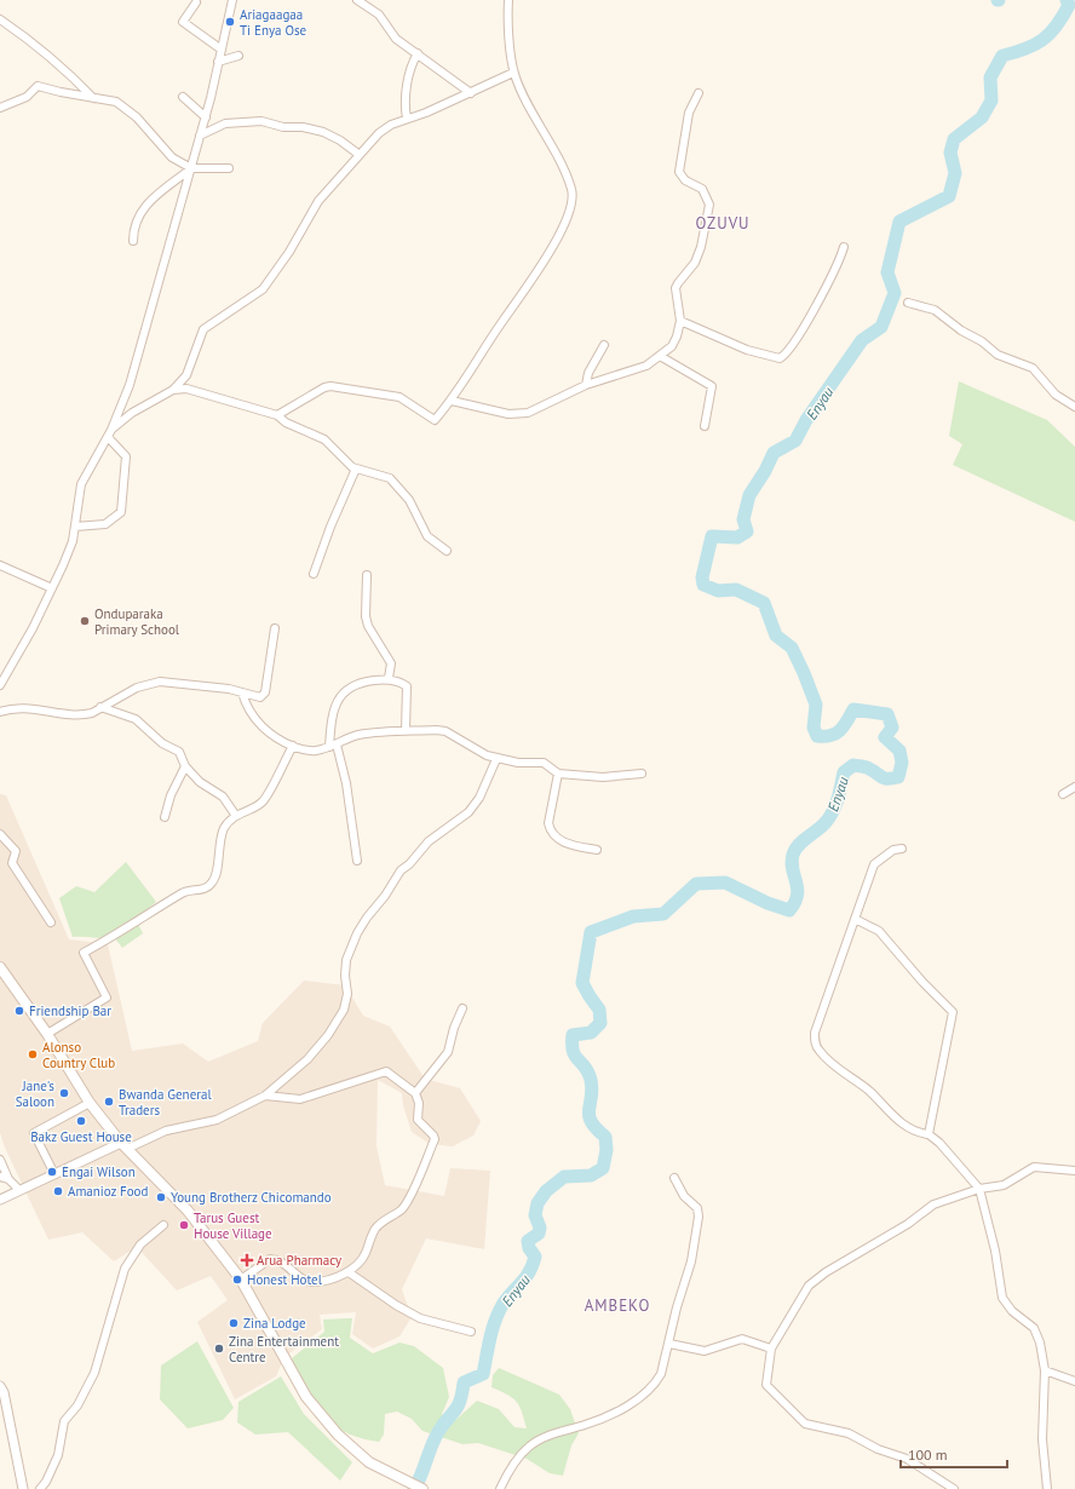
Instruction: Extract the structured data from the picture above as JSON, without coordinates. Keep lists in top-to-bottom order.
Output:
{
  "districts": ["OZUVU", "AMBEKO"],
  "water": ["Enyau"],
  "places": {
    "other": [
      "Ariagaagaa Ti Enya Ose",
      "Onduparaka Primary School",
      "Friendship Bar",
      "Alonso Country Club",
      "Jane's Saloon",
      "Bwanda General Traders",
      "Bakz Guest House",
      "Engai Wilson",
      "Amanioz Food",
      "Young Brotherz Chicomando",
      "Tarus Guest House Village",
      "Honest Hotel",
      "Zina Lodge",
      "Zina Entertainment Centre"
    ],
    "health": ["Arua Pharmacy"]
  },
  "scale_bar": "100 m"
}
